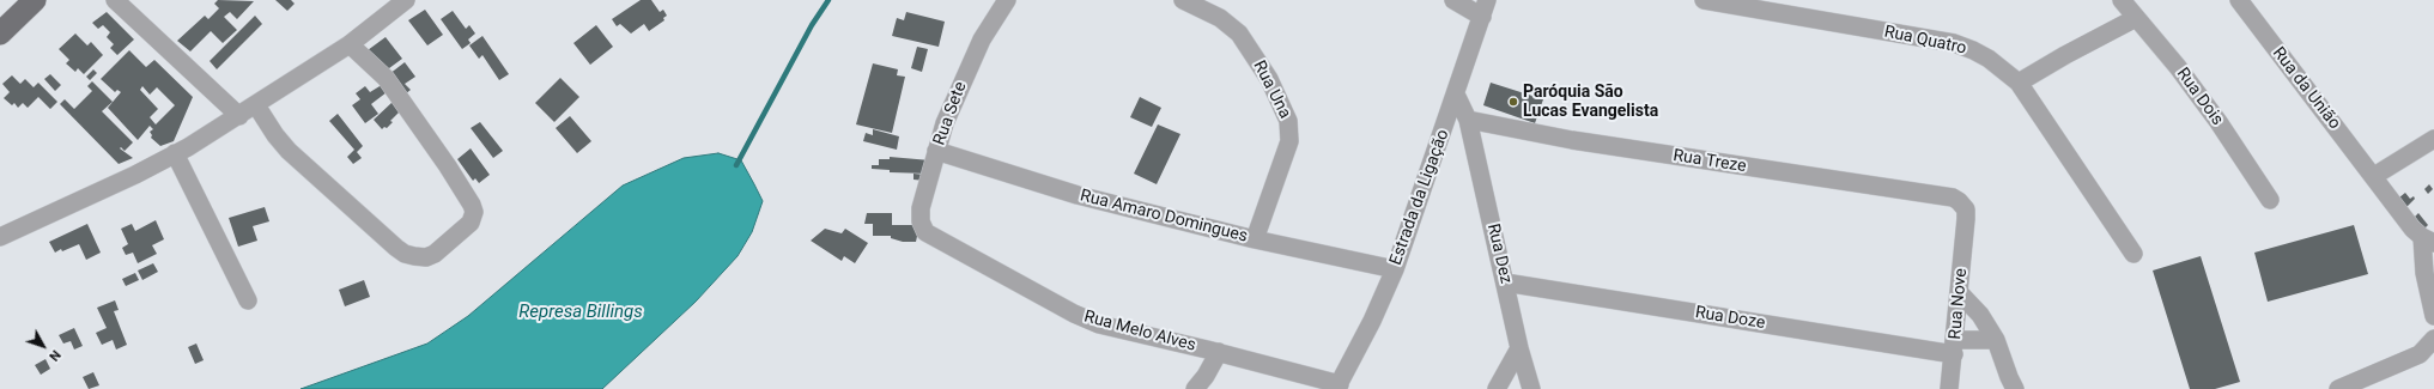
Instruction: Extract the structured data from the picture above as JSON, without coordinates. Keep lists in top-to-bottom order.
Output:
{
  "streets": {
    "street": [
      "Rua Quatro",
      "Rua da União",
      "Rua Una",
      "Rua Dois",
      "Rua Sete",
      "Rua Treze",
      "Estrada da Ligação",
      "Rua Amaro Domingues",
      "Rua Dez",
      "Rua Nove",
      "Rua Doze",
      "Rua Melo Alves"
    ]
  },
  "crossings": [
    ["Rua Una", "Rua Amaro Domingues"],
    ["Rua Sete", "Rua Amaro Domingues"],
    ["Rua Sete", "Rua Melo Alves"],
    ["Rua Treze", "Rua Dez"],
    ["Rua Treze", "Rua Nove"],
    ["Estrada da Ligação", "Rua Amaro Domingues"],
    ["Estrada da Ligação", "Rua Melo Alves"],
    ["Rua Dez", "Rua Doze"],
    ["Rua Nove", "Rua Doze"]
  ],
  "water": ["Represa Billings"],
  "places": ["Paróquia São Lucas Evangelista"],
  "north": "bottom right"
}
